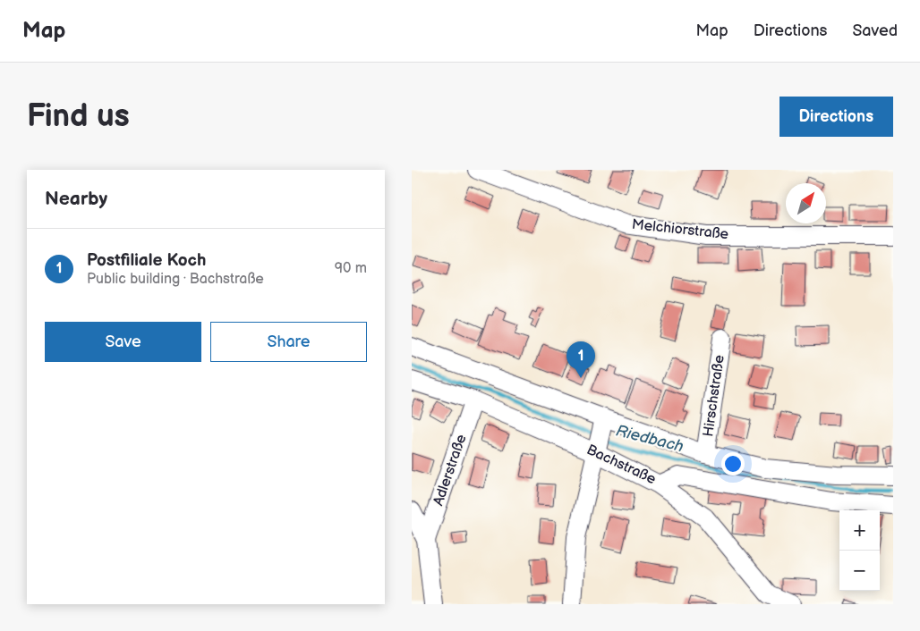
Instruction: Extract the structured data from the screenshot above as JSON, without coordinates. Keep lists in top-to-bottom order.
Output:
{
  "streets": {
    "street": [
      "Melchiorstraße",
      "Hirschstraße",
      "Bachstraße",
      "Adlerstraße"
    ]
  },
  "crossings": [
    ["Hirschstraße", "Bachstraße"],
    ["Bachstraße", "Adlerstraße"]
  ],
  "water": ["Riedbach"],
  "north": "top right",
  "page": {
    "header": "Map",
    "nav": ["Map", "Directions", "Saved"],
    "buttons": [
      "Directions",
      ["Save", "Share"]
    ],
    "title": "Find us",
    "heading": "Nearby",
    "list": [
      {
        "mark": "1",
        "name": "Postfiliale Koch",
        "note": "Public building · Bachstraße",
        "value": "90 m"
      }
    ],
    "pins": "1",
    "map_buttons": ["+", "−"]
  }
}
